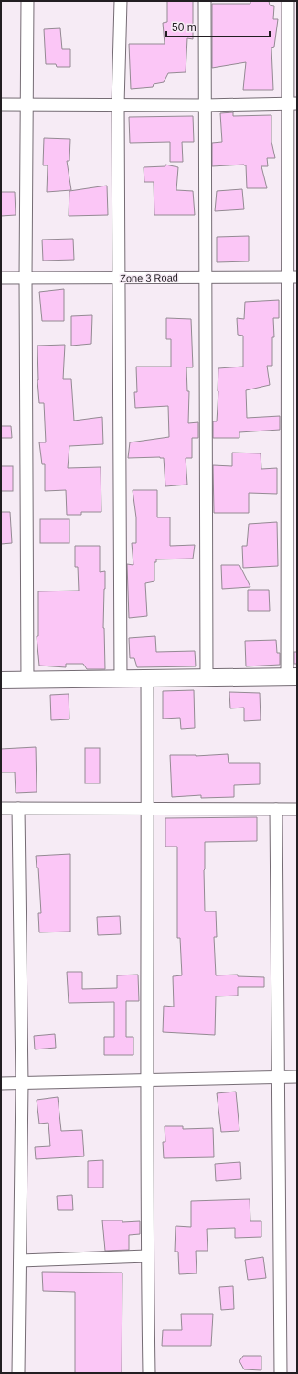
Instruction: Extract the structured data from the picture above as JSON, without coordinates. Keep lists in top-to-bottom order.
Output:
{
  "streets": {
    "street": ["Zone 3 Road"]
  },
  "scale_bar": "50 m"
}
